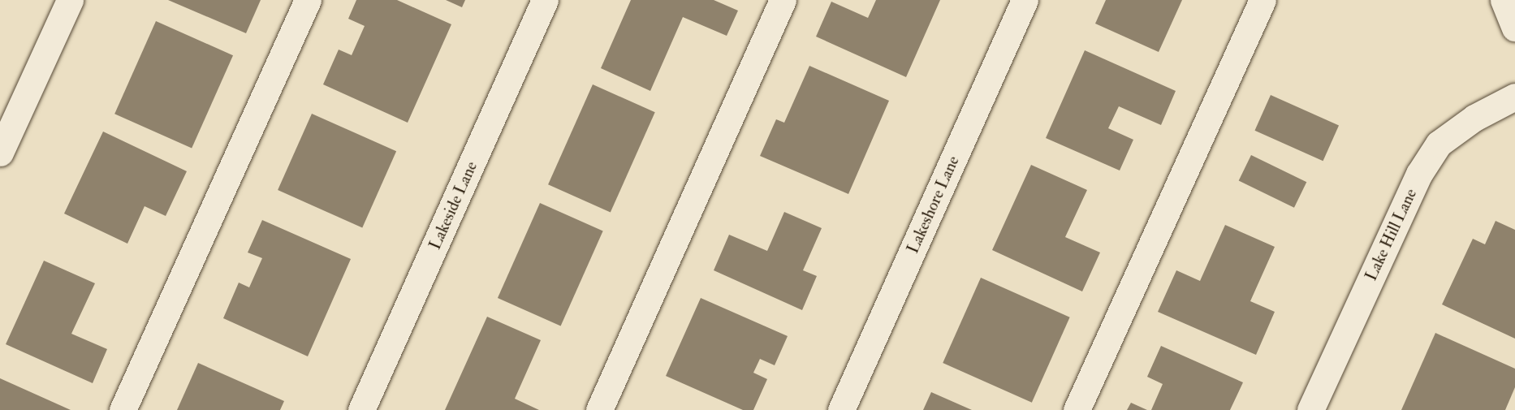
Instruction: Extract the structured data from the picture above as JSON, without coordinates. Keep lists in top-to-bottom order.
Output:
{
  "streets": {
    "street": ["Lakeshore Lane", "Lakeside Lane", "Lake Hill Lane"]
  }
}
